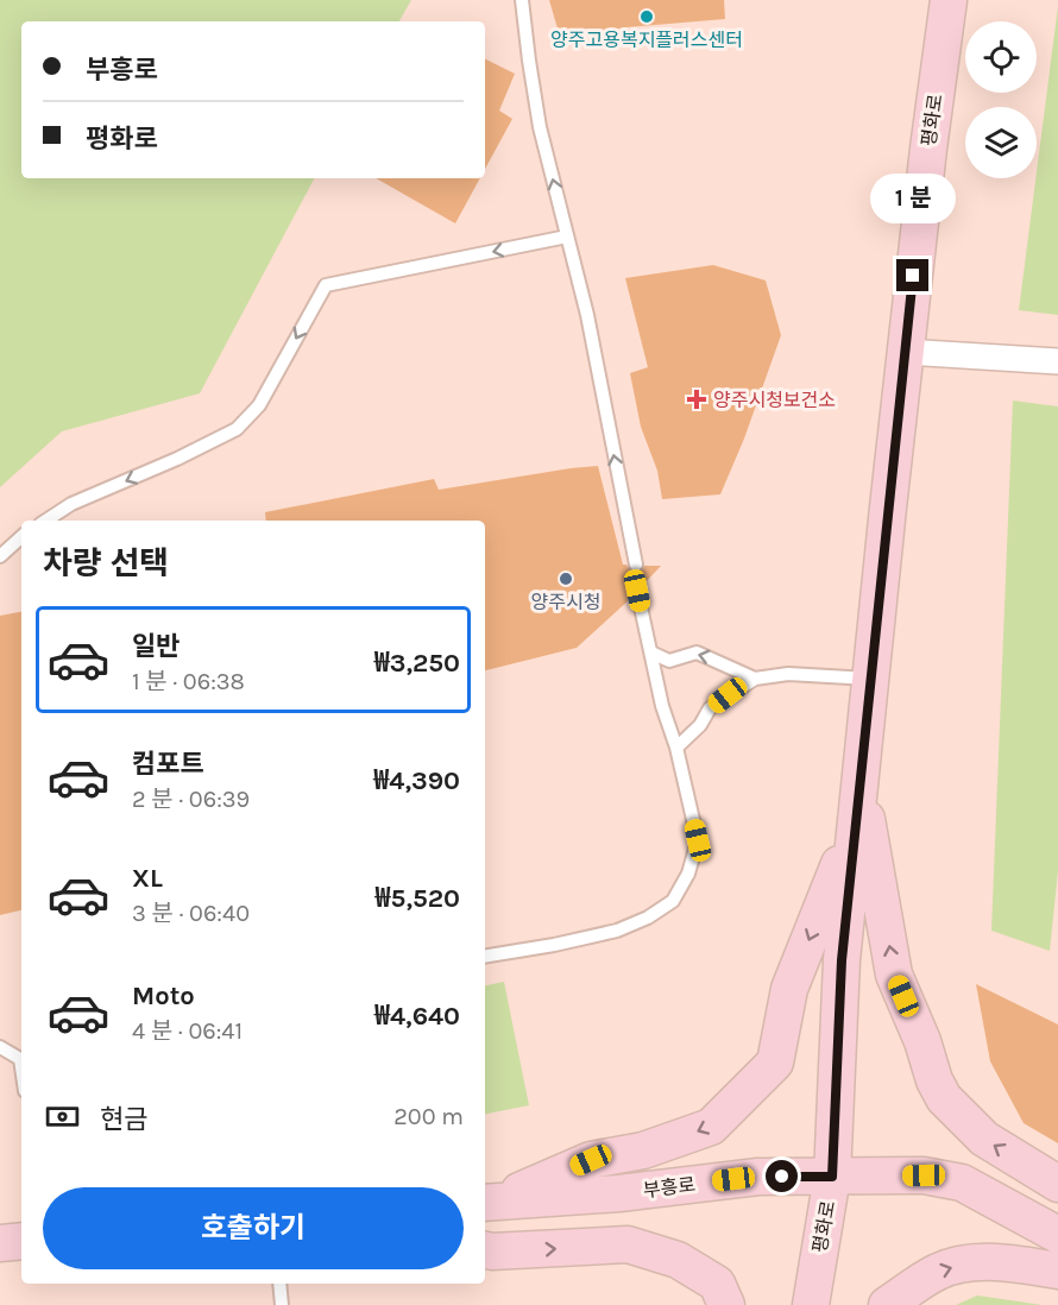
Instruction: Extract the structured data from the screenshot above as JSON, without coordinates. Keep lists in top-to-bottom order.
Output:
{
  "streets": {
    "main road": ["평화로", "부흥로"]
  },
  "crossings": [
    ["평화로", "부흥로"]
  ],
  "places": {
    "other": ["양주고용복지플러스센터", "양주시청"],
    "health": ["양주시청보건소"]
  },
  "page": {
    "banner": ["부흥로", "평화로"],
    "bubble": "1 분",
    "heading": "차량 선택",
    "list": [
      {
        "name": "일반",
        "note": "1 분 · 06:38",
        "value": "₩3,250"
      },
      {
        "name": "컴포트",
        "note": "2 분 · 06:39",
        "value": "₩4,390"
      },
      {
        "name": "XL",
        "note": "3 분 · 06:40",
        "value": "₩5,520"
      },
      {
        "name": "Moto",
        "note": "4 분 · 06:41",
        "value": "₩4,640"
      }
    ],
    "pay": ["현금", "200 m"],
    "buttons": "호출하기"
  }
}
